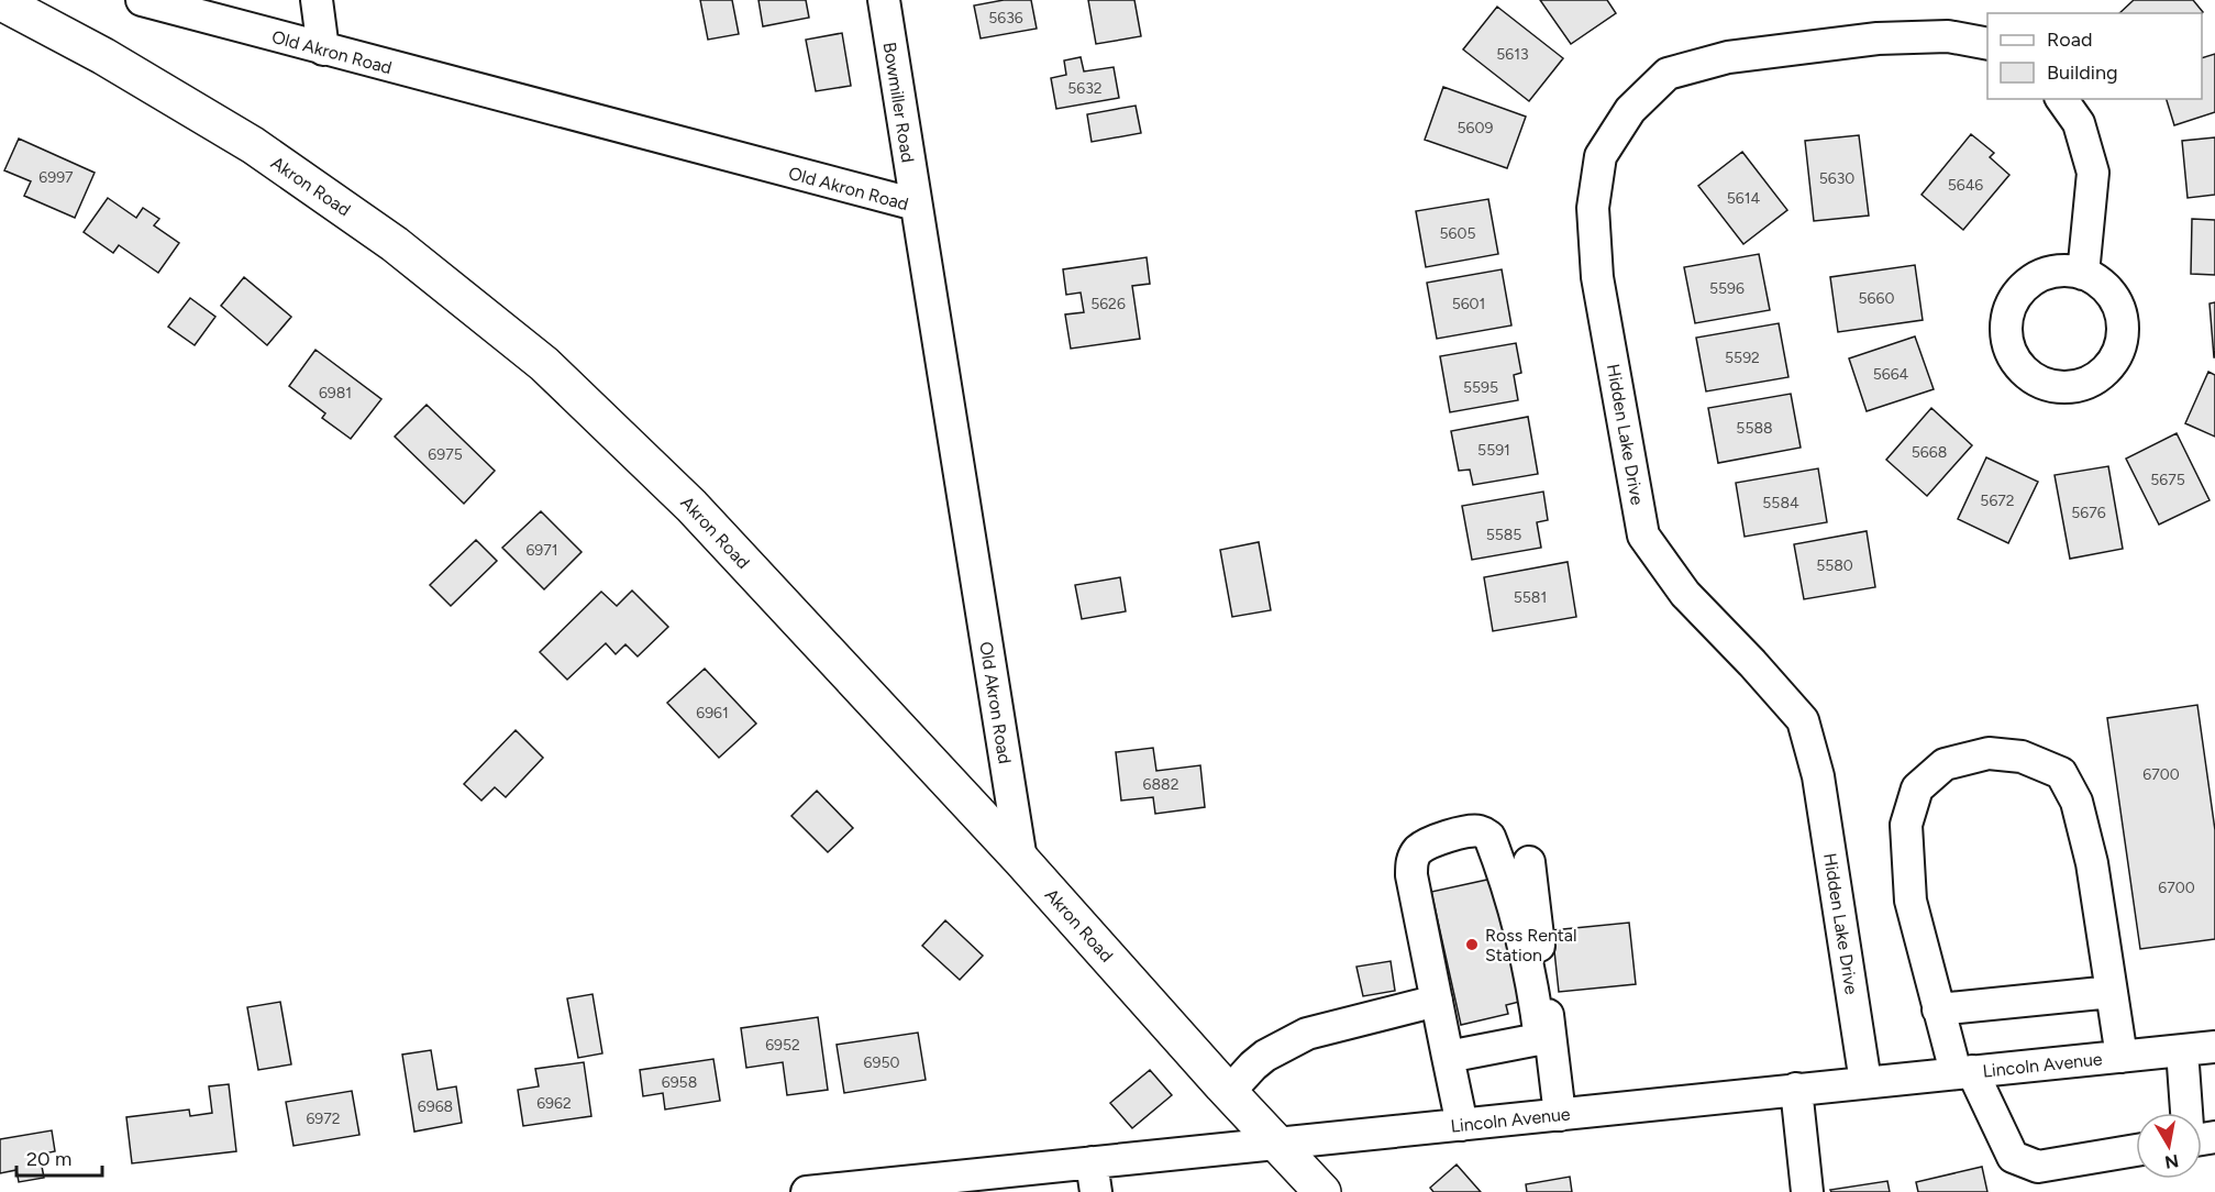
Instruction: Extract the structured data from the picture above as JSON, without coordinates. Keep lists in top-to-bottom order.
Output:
{
  "streets": {
    "main road": ["Akron Road"],
    "street": [
      "Old Akron Road",
      "Bowmiller Road",
      "Hidden Lake Drive",
      "Lincoln Avenue"
    ]
  },
  "crossings": [
    ["Old Akron Road", "Bowmiller Road"],
    ["Old Akron Road", "Akron Road"],
    ["Akron Road", "Lincoln Avenue"],
    ["Hidden Lake Drive", "Lincoln Avenue"]
  ],
  "places": ["Ross Rental Station"],
  "house_numbers": [
    "5636",
    "5613",
    "5632",
    "5609",
    "6997",
    "5630",
    "5646",
    "5614",
    "5605",
    "5596",
    "5660",
    "5626",
    "5601",
    "5592",
    "5664",
    "5595",
    "6981",
    "5588",
    "5591",
    "5668",
    "6975",
    "5675",
    "5672",
    "5584",
    "5676",
    "5585",
    "6971",
    "5580",
    "5581",
    "6961",
    "6700",
    "6882",
    "6700",
    "6952",
    "6950",
    "6958",
    "6962",
    "6968",
    "6972"
  ],
  "legend": ["Road", "Building"],
  "scale_bar": "20 m",
  "north": "bottom"
}
